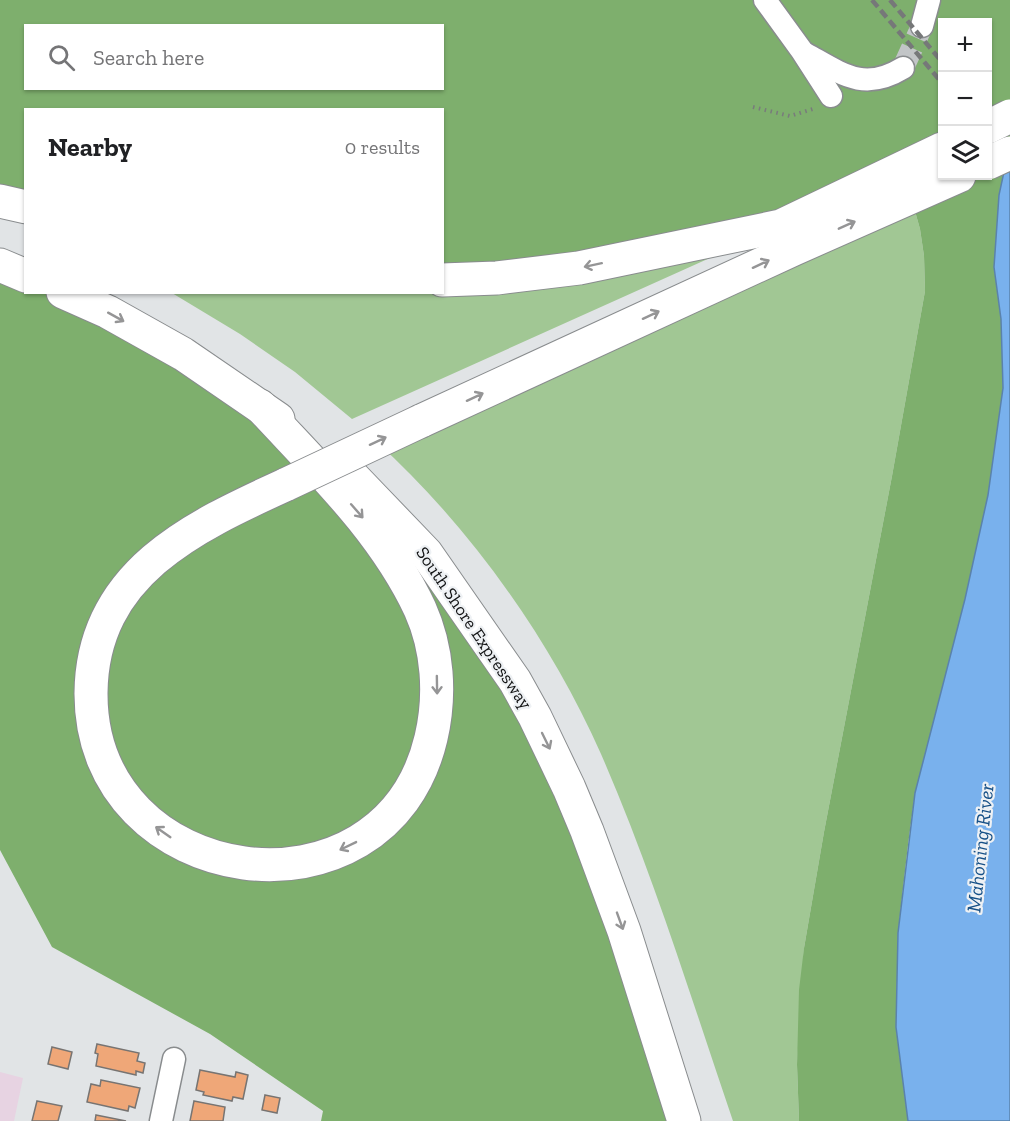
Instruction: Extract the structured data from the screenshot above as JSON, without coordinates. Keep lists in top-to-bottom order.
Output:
{
  "streets": {
    "highway": ["South Shore Expressway"]
  },
  "one_way": ["South Shore Expressway"],
  "water": ["Mahoning River"],
  "page": {
    "map_buttons": ["+", "−"],
    "search": "Search here",
    "heading": ["Nearby", "0 results"]
  }
}
